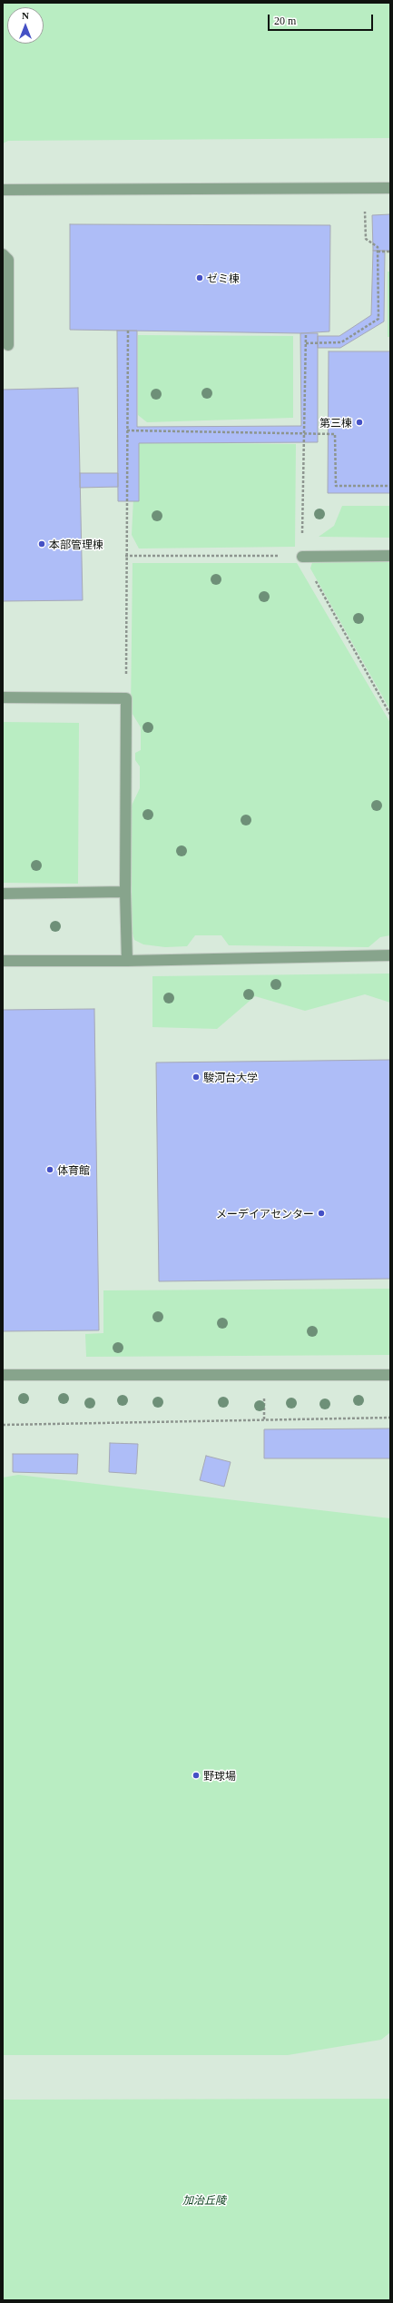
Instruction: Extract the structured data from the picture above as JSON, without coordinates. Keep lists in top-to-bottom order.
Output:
{
  "parks": ["加治丘陵"],
  "places": [
    "ゼミ棟",
    "第三棟",
    "本部管理棟",
    "駿河台大学",
    "体育館",
    "メーデイアセンター",
    "野球場"
  ],
  "scale_bar": "20 m",
  "north": "top"
}
